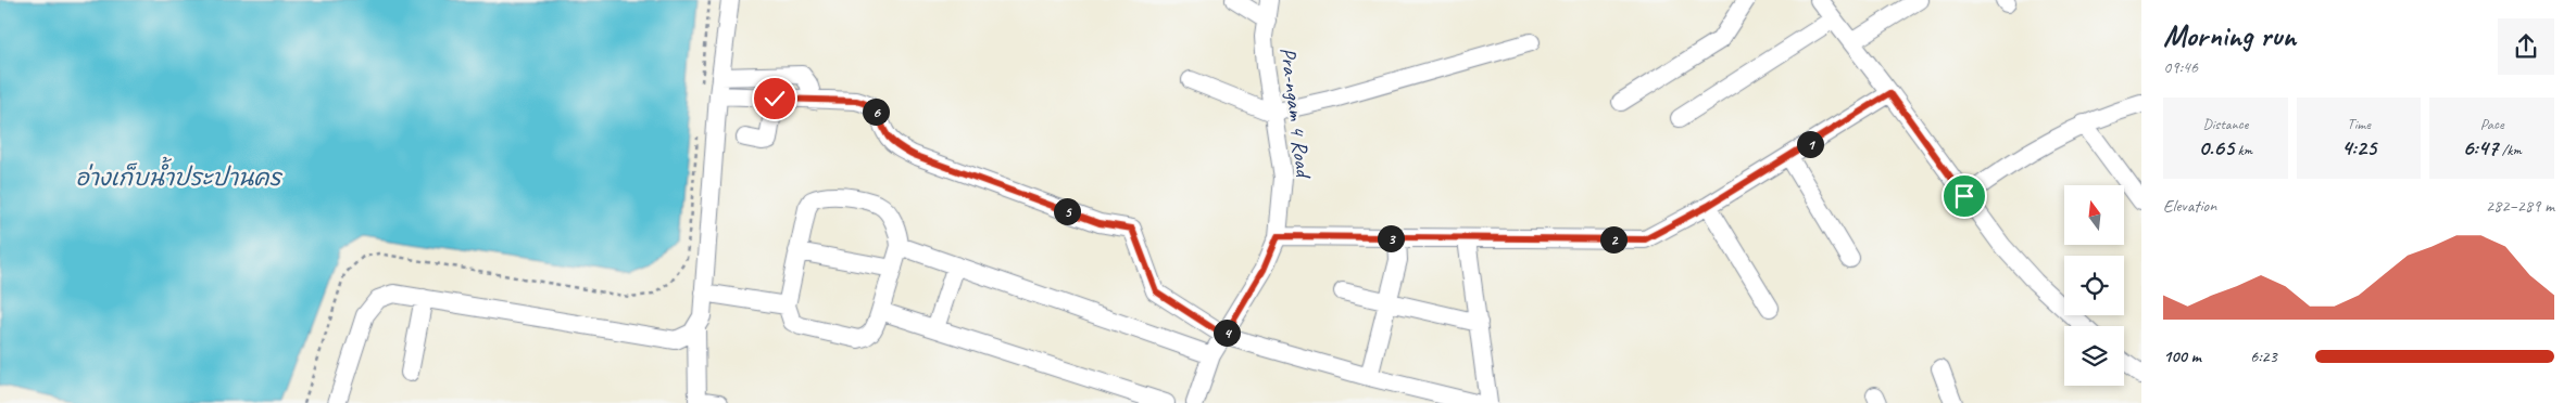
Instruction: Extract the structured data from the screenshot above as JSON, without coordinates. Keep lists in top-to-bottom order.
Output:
{
  "streets": {
    "street": ["Pra-ngam 4 Road"]
  },
  "water": ["อ่างเก็บน้ำประปานคร"],
  "north": "top",
  "page": {
    "heading": ["Morning run", "09:46"],
    "stats": [
      ["Distance", "0.65 km"],
      ["Time", "4:25"],
      ["Pace", "6:47 /km"]
    ],
    "pins": [
      "6",
      "1",
      "5",
      "3",
      "2",
      "4"
    ],
    "chart": ["Elevation", "282–289 m"],
    "list": [
      {
        "name": "100 m",
        "note": "6:23"
      }
    ]
  }
}
